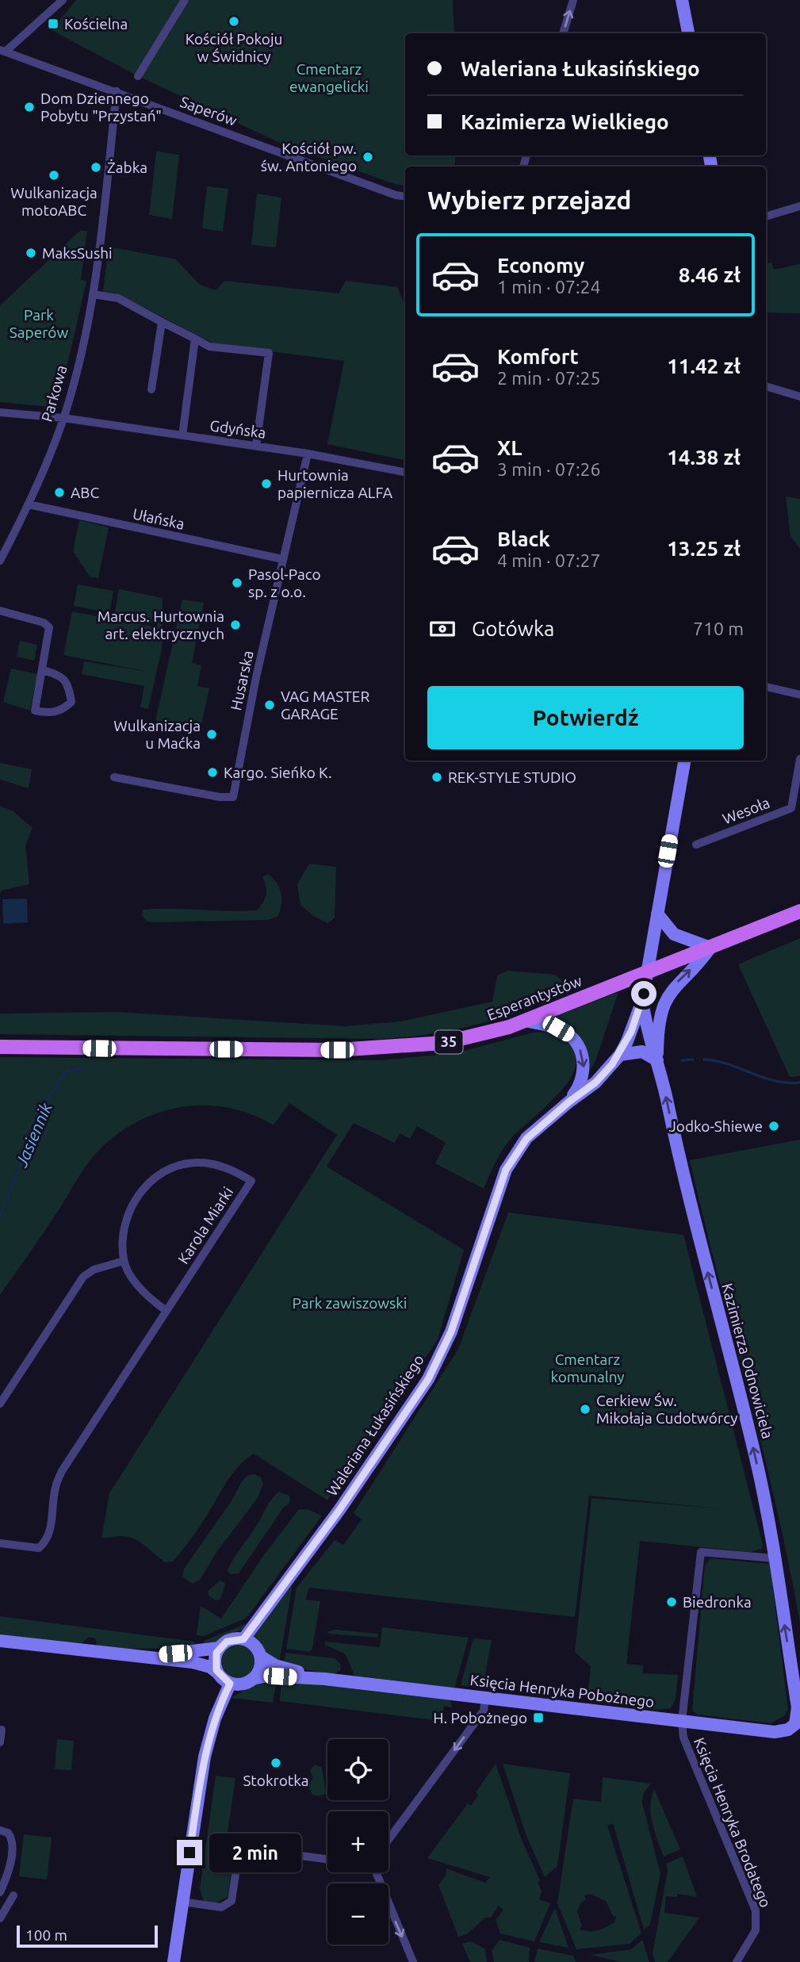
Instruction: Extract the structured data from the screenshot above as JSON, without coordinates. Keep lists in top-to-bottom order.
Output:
{
  "streets": {
    "main road": ["Esperantystów", "35"],
    "street": [
      "Saperów",
      "Parkowa",
      "Gdyńska",
      "Ułańska",
      "Husarska",
      "Wesoła",
      "Karola Miarki",
      "Kazimierza Odnowiciela",
      "Waleriana Łukasińskiego",
      "Księcia Henryka Pobożnego",
      "Księcia Henryka Brodatego"
    ]
  },
  "crossings": [
    ["Saperów", "Parkowa"],
    ["Parkowa", "Gdyńska"],
    ["Parkowa", "Ułańska"],
    ["Gdyńska", "Husarska"],
    ["Ułańska", "Husarska"],
    ["Esperantystów", "Waleriana Łukasińskiego"],
    ["Kazimierza Odnowiciela", "Waleriana Łukasińskiego"],
    ["Kazimierza Odnowiciela", "Księcia Henryka Pobożnego"],
    ["Kazimierza Odnowiciela", "Księcia Henryka Brodatego"],
    ["Waleriana Łukasińskiego", "Księcia Henryka Pobożnego"],
    ["Księcia Henryka Pobożnego", "Księcia Henryka Brodatego"]
  ],
  "one_way": ["Kazimierza Odnowiciela"],
  "water": ["Jasiennik"],
  "parks": [
    "Cmentarz ewangelicki",
    "Park Saperów",
    "Park zawiszowski",
    "Cmentarz komunalny"
  ],
  "places": {
    "other": [
      "Kościół Pokoju w Świdnicy",
      "Dom Dziennego Pobytu \"Przystań\"",
      "Kościół pw. św. Antoniego",
      "Żabka",
      "Wulkanizacja motoABC",
      "MaksSushi",
      "Hurtownia papiernicza ALFA",
      "ABC",
      "Pasol-Paco sp. z o.o.",
      "Marcus. Hurtownia art. elektrycznych",
      "VAG MASTER GARAGE",
      "Wulkanizacja u Maćka",
      "Kargo. Sieńko K.",
      "REK-STYLE STUDIO",
      "Jodko-Shiewe",
      "Cerkiew Św. Mikołaja Cudotwórcy",
      "Biedronka",
      "Stokrotka"
    ],
    "transit": ["Kościelna", "H. Pobożnego"]
  },
  "scale_bar": "100 m",
  "page": {
    "banner": ["Waleriana Łukasińskiego", "Kazimierza Wielkiego"],
    "heading": "Wybierz przejazd",
    "list": [
      {
        "name": "Economy",
        "note": "1 min · 07:24",
        "value": "8.46 zł"
      },
      {
        "name": "Komfort",
        "note": "2 min · 07:25",
        "value": "11.42 zł"
      },
      {
        "name": "XL",
        "note": "3 min · 07:26",
        "value": "14.38 zł"
      },
      {
        "name": "Black",
        "note": "4 min · 07:27",
        "value": "13.25 zł"
      }
    ],
    "pay": ["Gotówka", "710 m"],
    "buttons": "Potwierdź",
    "map_buttons": ["+", "−"],
    "bubble": "2 min",
    "scale": "100 m"
  }
}
